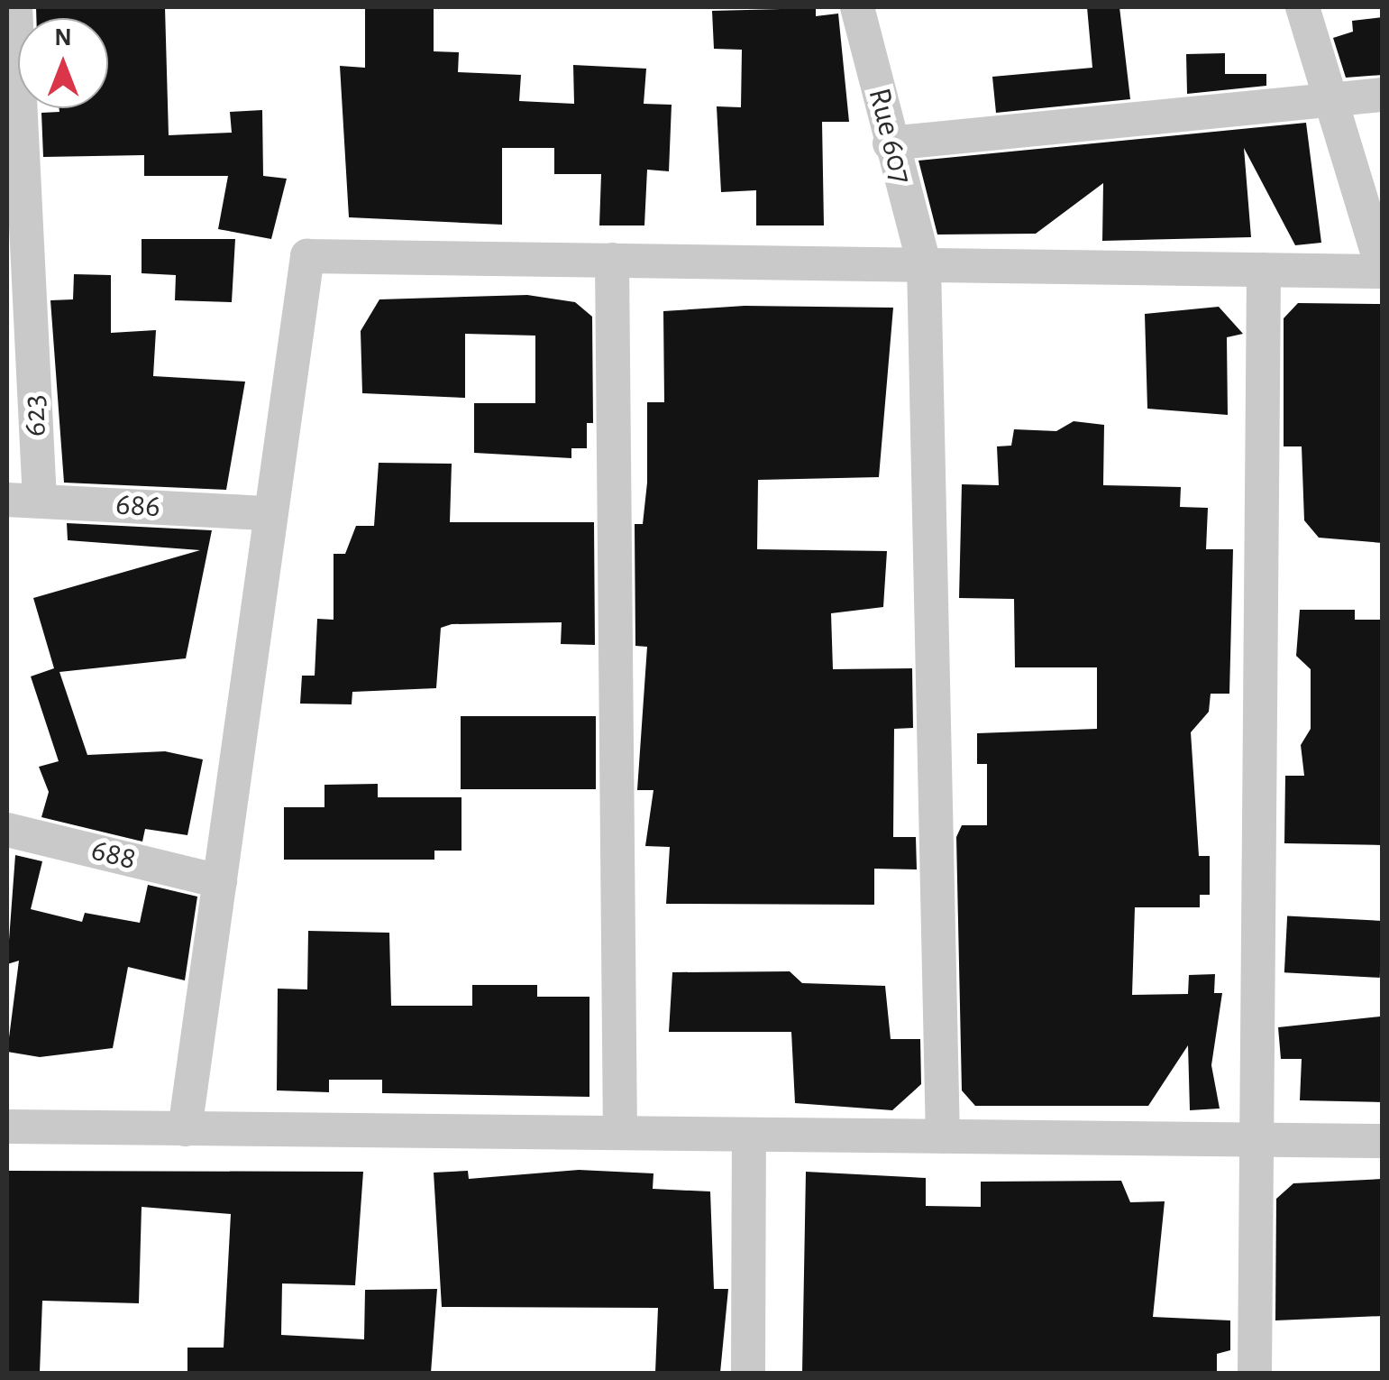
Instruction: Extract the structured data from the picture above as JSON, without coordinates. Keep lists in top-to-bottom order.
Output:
{
  "streets": {
    "street": [
      "Rue 607",
      "623",
      "686",
      "688"
    ]
  },
  "crossings": [
    ["623", "686"]
  ],
  "north": "top"
}
